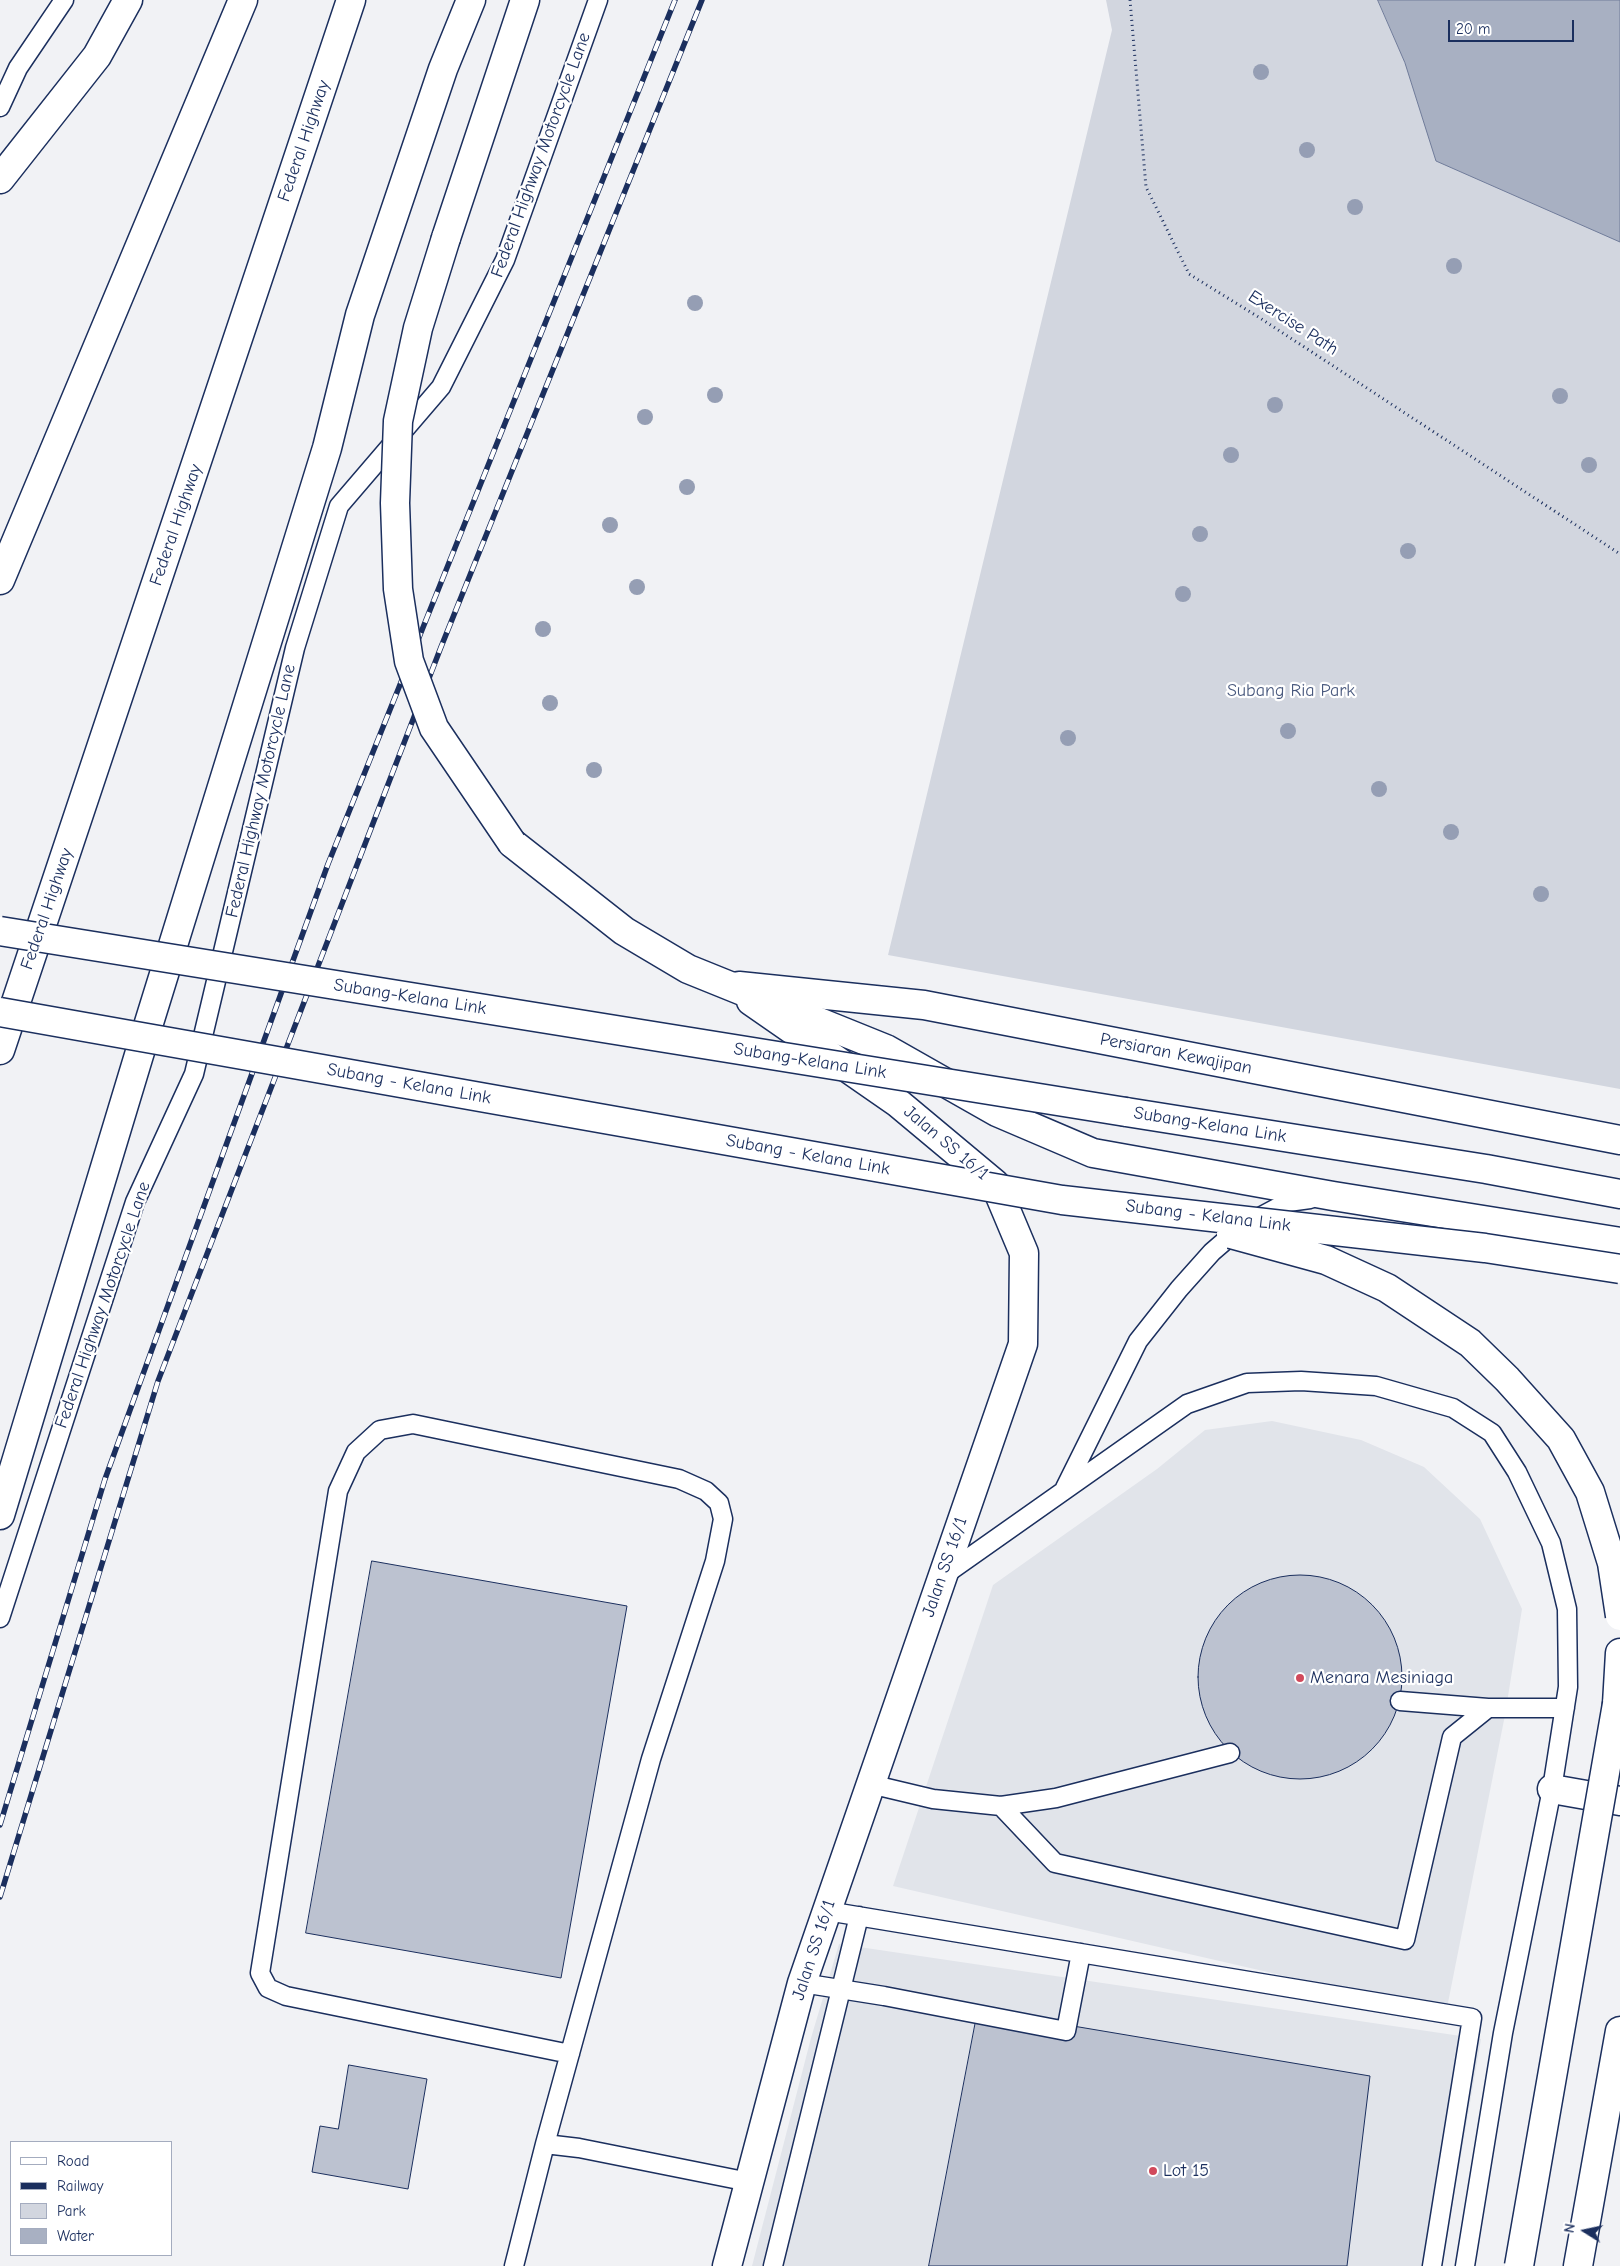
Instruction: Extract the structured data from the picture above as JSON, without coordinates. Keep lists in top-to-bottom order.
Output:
{
  "streets": {
    "main road": [
      "Federal Highway",
      "Subang-Kelana Link",
      "Persiaran Kewajipan",
      "Subang - Kelana Link",
      "Jalan SS 16/1"
    ],
    "lane": ["Federal Highway Motorcycle Lane"],
    "path": ["Exercise Path"]
  },
  "crossings": [
    ["Persiaran Kewajipan", "Jalan SS 16/1"]
  ],
  "parks": ["Subang Ria Park"],
  "places": ["Menara Mesiniaga", "Lot 15"],
  "legend": [
    "Road",
    "Railway",
    "Park",
    "Water"
  ],
  "scale_bar": "20 m",
  "north": "left"
}
